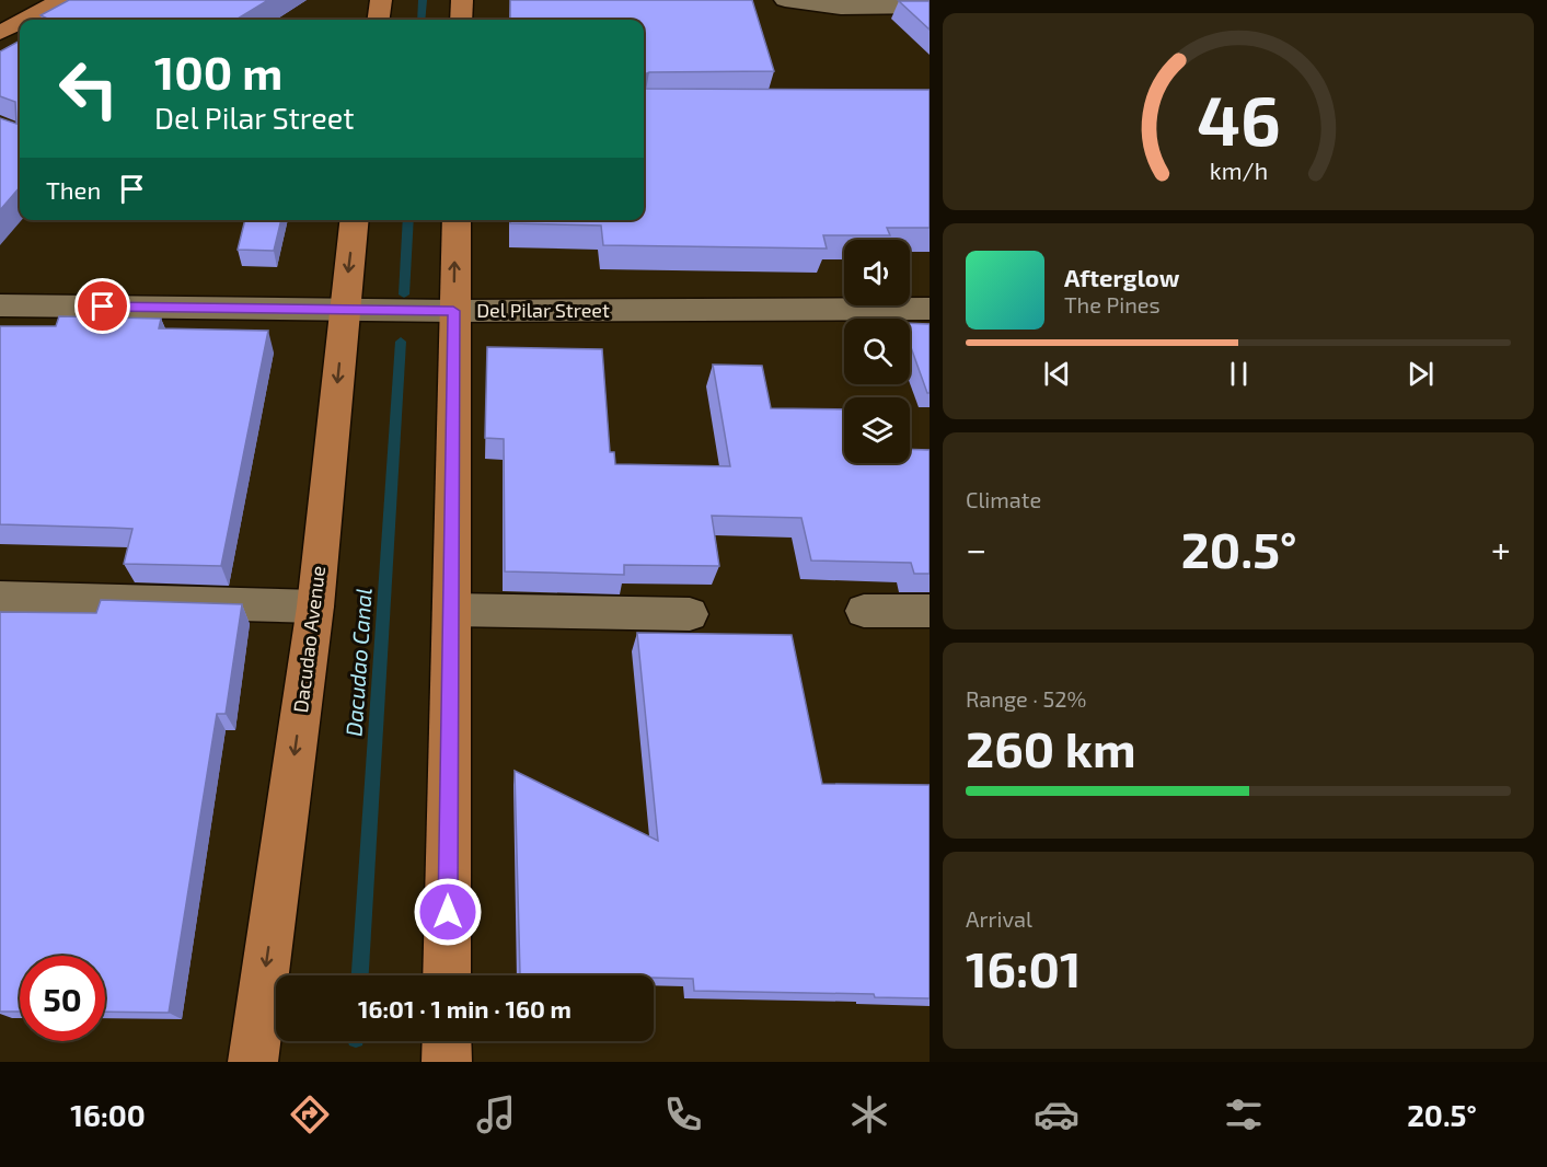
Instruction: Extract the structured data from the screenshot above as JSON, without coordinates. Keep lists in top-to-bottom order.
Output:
{
  "streets": {
    "main road": ["Dacudao Avenue"],
    "street": ["Del Pilar Street"]
  },
  "crossings": [
    ["Del Pilar Street", "Dacudao Avenue"]
  ],
  "water": ["Dacudao Canal"],
  "page": {
    "turn": ["100 m", "Del Pilar Street"],
    "then": "Then",
    "song": ["Afterglow", "The Pines"],
    "tile": [
      "Climate",
      ["Range · 52%", "260 km"],
      ["Arrival", "16:01"]
    ],
    "heat": ["−", "20.5°", "+"],
    "limit": "50",
    "trip": "16:01 · 1 min · 160 m",
    "tabs": ["16:00", "20.5°"],
    "gauge": ["46", "km/h"]
  }
}
